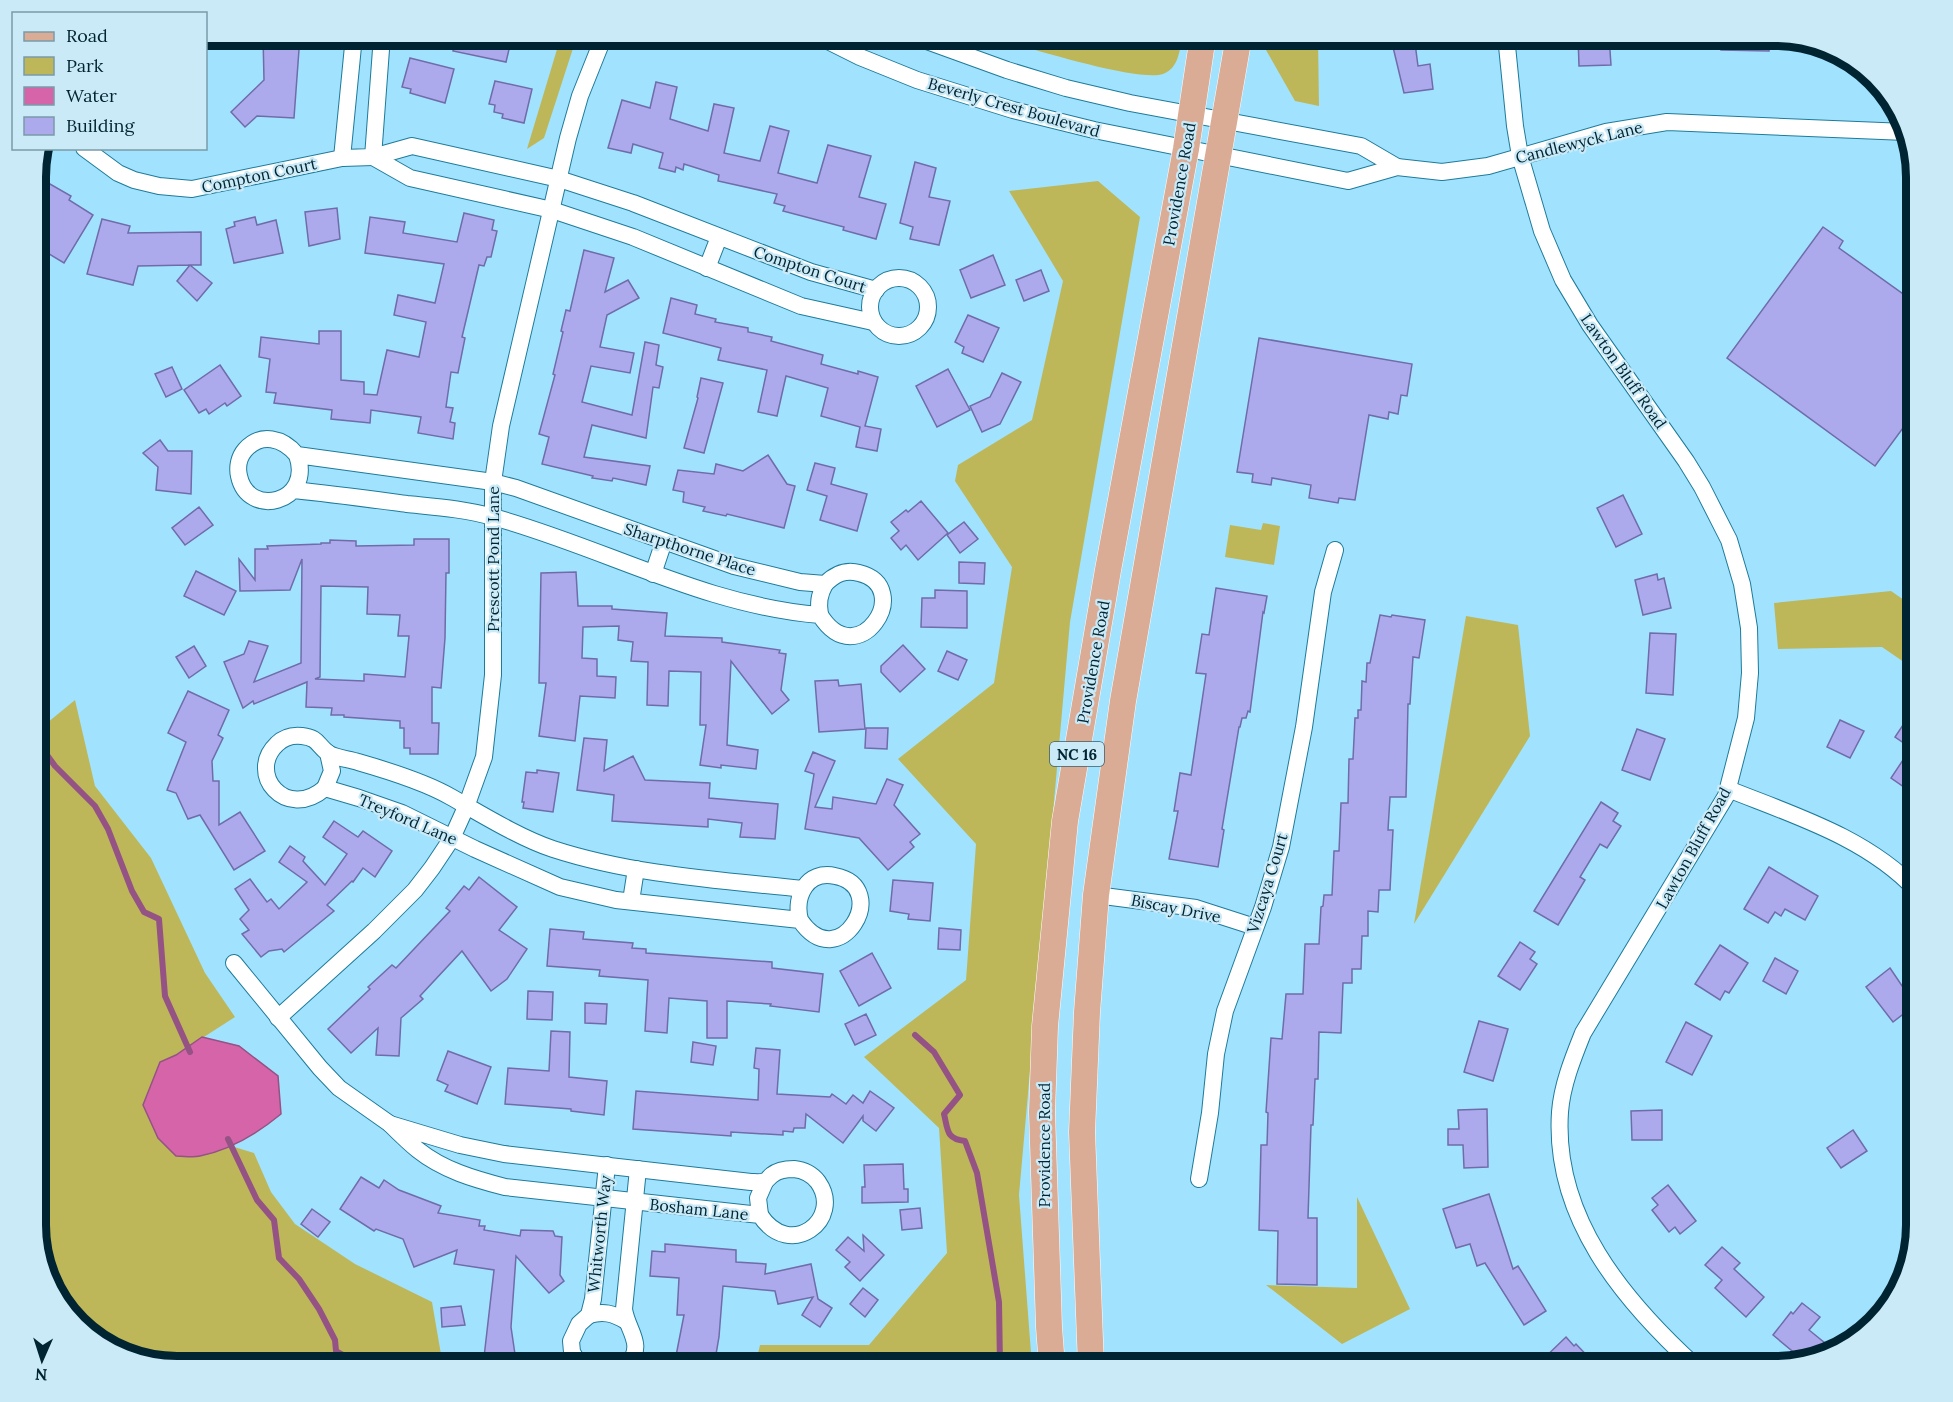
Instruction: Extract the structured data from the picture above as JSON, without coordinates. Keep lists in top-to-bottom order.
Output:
{
  "streets": {
    "main road": ["Providence Road", "NC 16"],
    "street": [
      "Beverly Crest Boulevard",
      "Candlewyck Lane",
      "Compton Court",
      "Lawton Bluff Road",
      "Sharpthorne Place",
      "Prescott Pond Lane",
      "Treyford Lane",
      "Vizcaya Court",
      "Biscay Drive",
      "Bosham Lane",
      "Whitworth Way"
    ]
  },
  "crossings": [
    ["Beverly Crest Boulevard", "Candlewyck Lane"],
    ["Beverly Crest Boulevard", "Providence Road"],
    ["Candlewyck Lane", "Providence Road"],
    ["Candlewyck Lane", "Lawton Bluff Road"],
    ["Compton Court", "Prescott Pond Lane"],
    ["Providence Road", "Biscay Drive"],
    ["Sharpthorne Place", "Prescott Pond Lane"],
    ["Prescott Pond Lane", "Treyford Lane"],
    ["Prescott Pond Lane", "Bosham Lane"],
    ["Vizcaya Court", "Biscay Drive"],
    ["Bosham Lane", "Whitworth Way"]
  ],
  "legend": [
    "Road",
    "Park",
    "Water",
    "Building"
  ],
  "north": "bottom"
}
